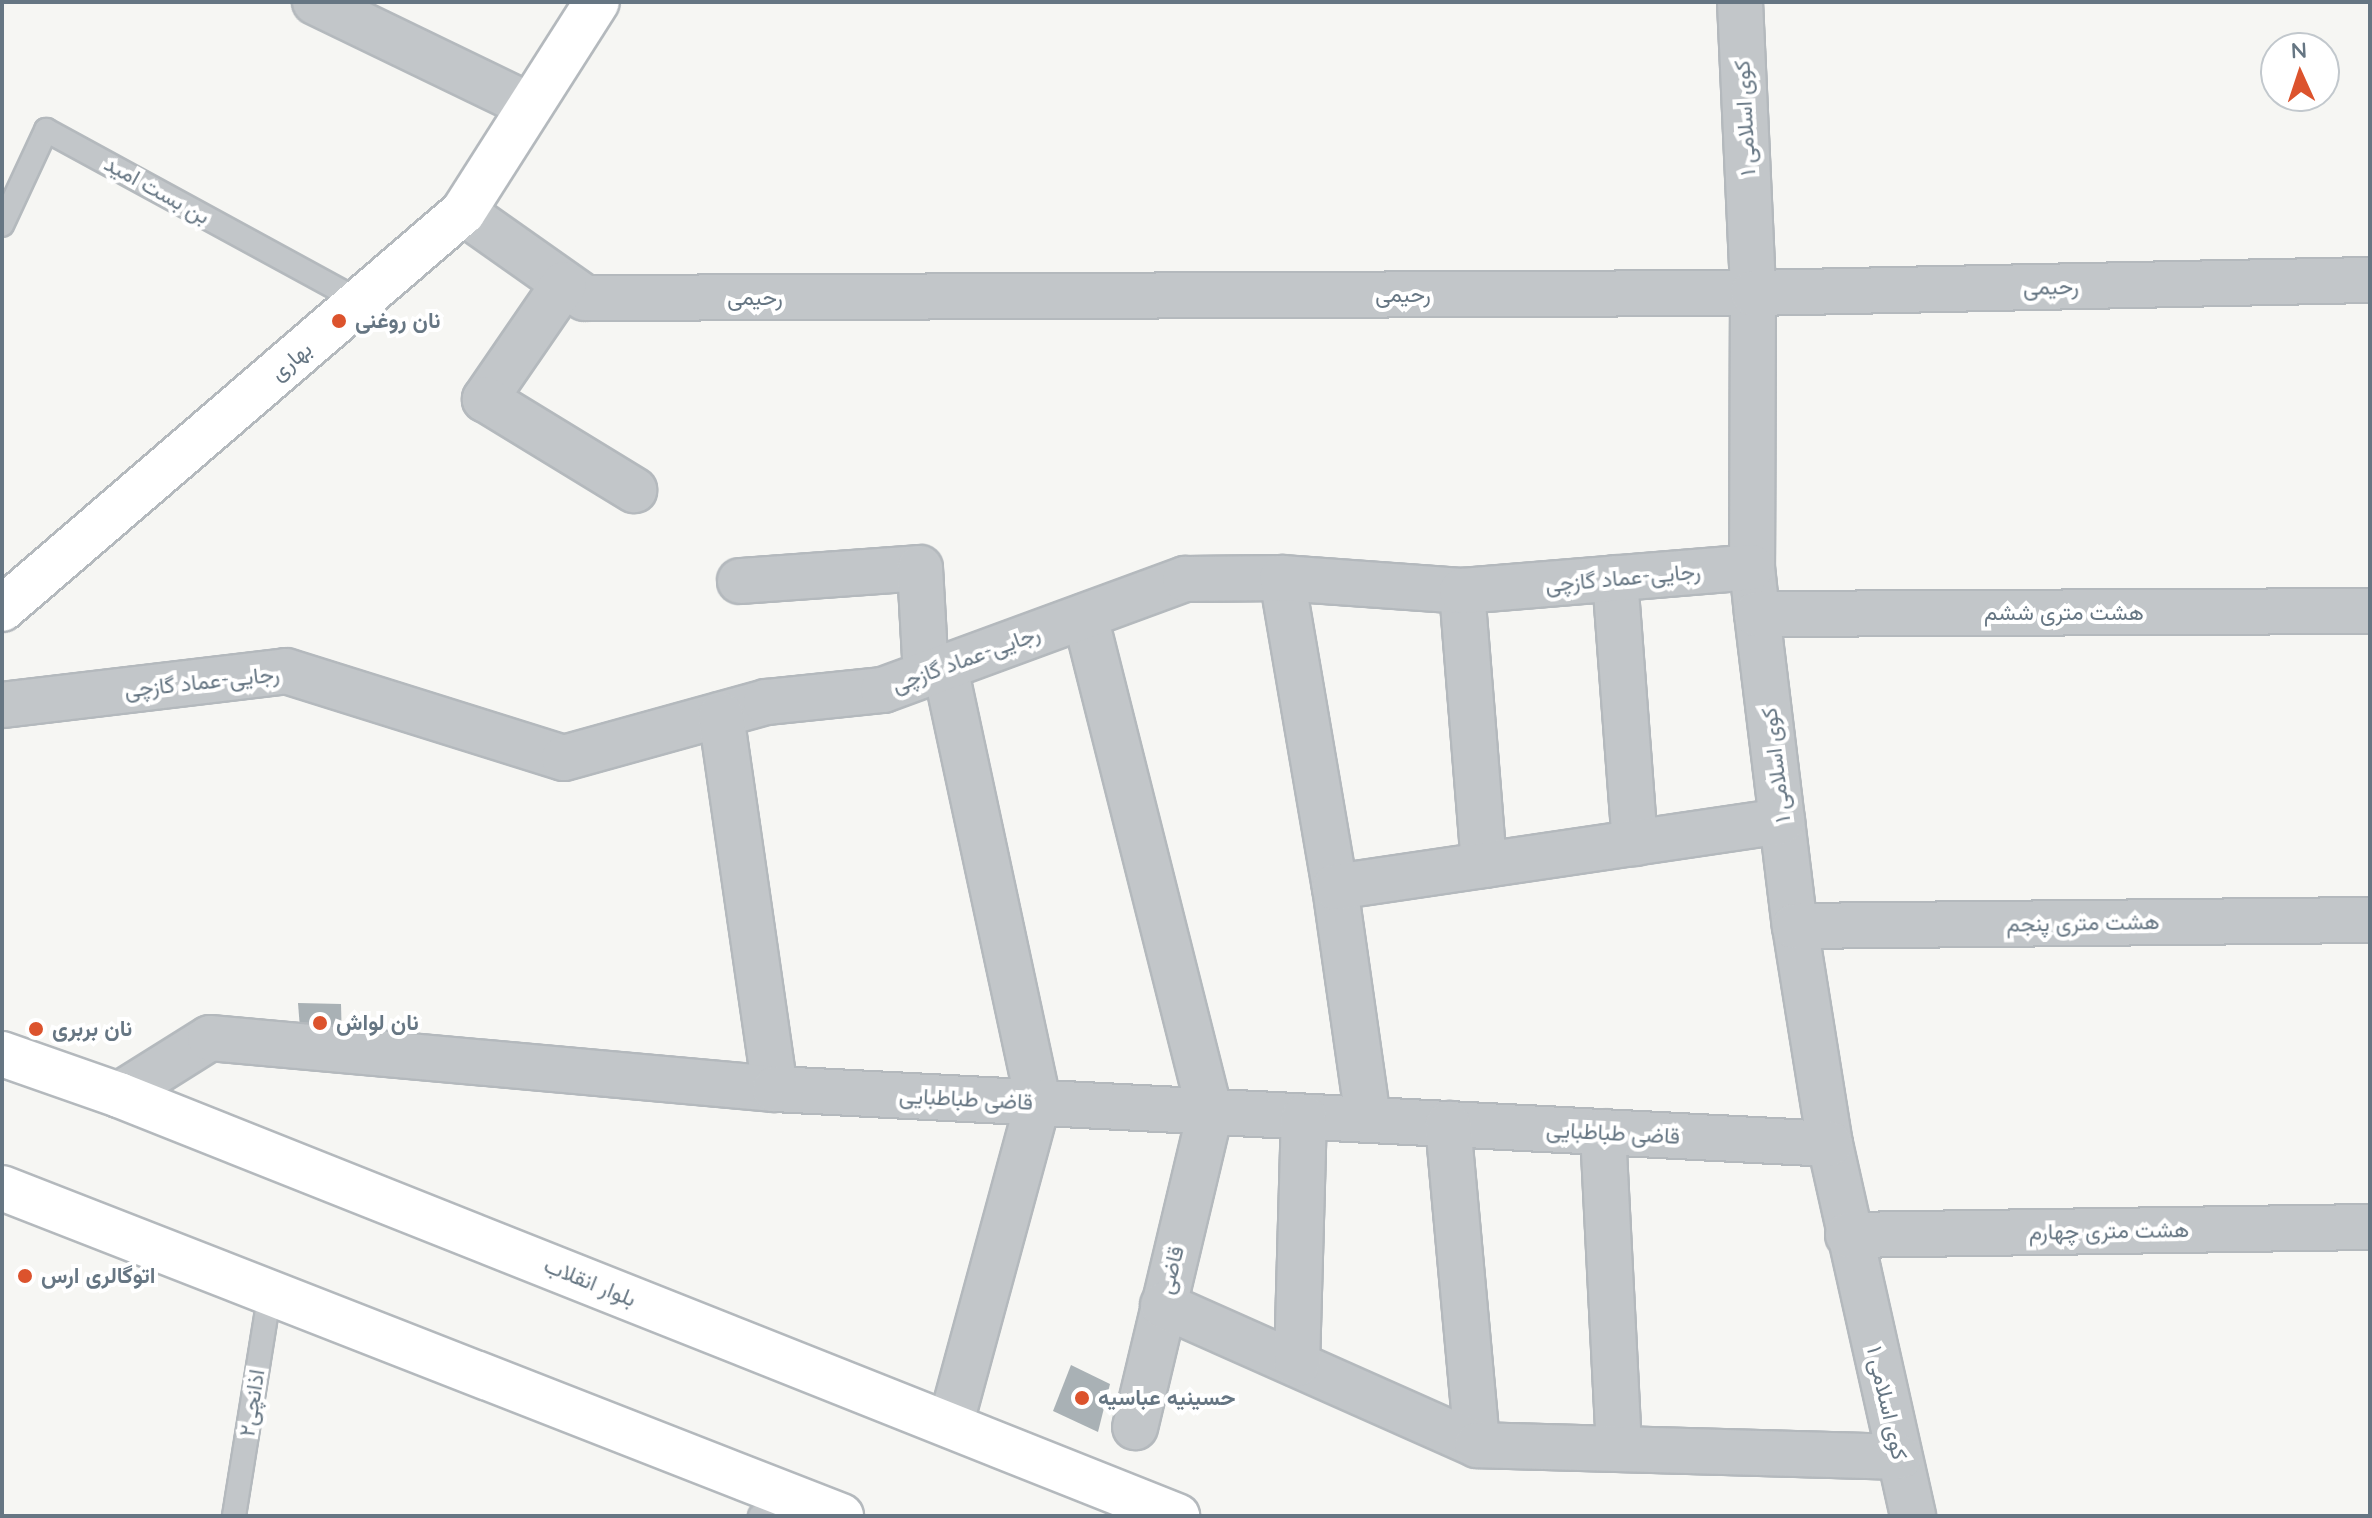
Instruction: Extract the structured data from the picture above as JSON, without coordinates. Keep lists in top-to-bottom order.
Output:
{
  "streets": {
    "main road": ["بهاری", "بلوار انقلاب"],
    "street": [
      "کوی اسلامی ۱",
      "رحیمی",
      "رجایی-عماد گازچی",
      "هشت متری ششم",
      "هشت متری پنجم",
      "قاضی طباطبایی",
      "هشت متری چهارم",
      "قاضی"
    ],
    "lane": ["بن بست امید", "اذانچی۲"]
  },
  "crossings": [
    ["کوی اسلامی ۱", "رحیمی"],
    ["کوی اسلامی ۱", "رجایی-عماد گازچی"],
    ["کوی اسلامی ۱", "هشت متری ششم"],
    ["کوی اسلامی ۱", "هشت متری پنجم"],
    ["کوی اسلامی ۱", "قاضی طباطبایی"],
    ["کوی اسلامی ۱", "هشت متری چهارم"],
    ["بن بست امید", "بهاری"],
    ["رحیمی", "بهاری"],
    ["قاضی طباطبایی", "قاضی"],
    ["قاضی طباطبایی", "بلوار انقلاب"]
  ],
  "places": [
    "نان روغنی",
    "نان لواش",
    "نان بربری",
    "اتوگالری ارس",
    "حسینیه عباسیه"
  ],
  "north": "top"
}
